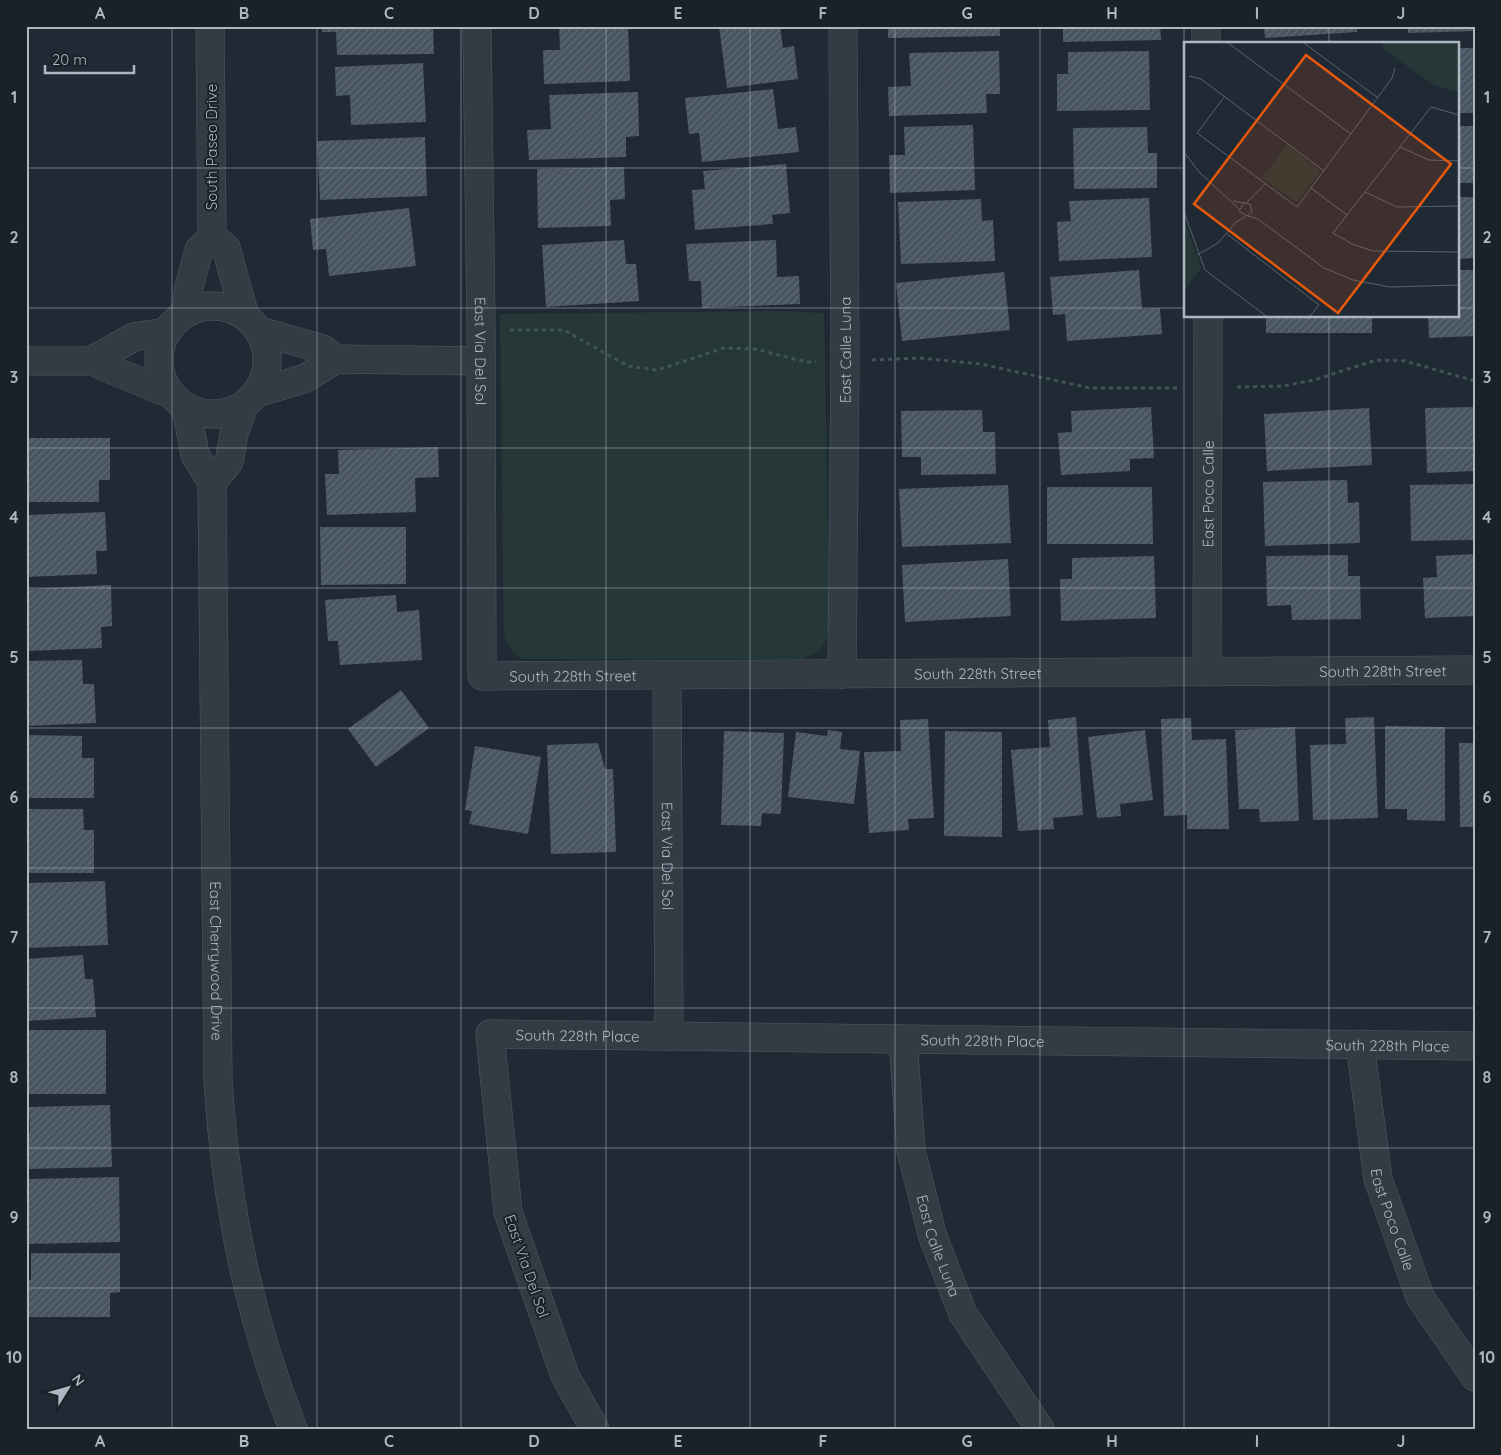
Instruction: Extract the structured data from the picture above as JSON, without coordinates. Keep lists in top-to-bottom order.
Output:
{
  "streets": {
    "street": [
      "South Paseo Drive",
      "East Calle Luna",
      "East Via Del Sol",
      "East Poco Calle",
      "South 228th Street",
      "East Cherrywood Drive",
      "South 228th Place"
    ]
  },
  "crossings": [
    ["East Calle Luna", "South 228th Street"],
    ["East Calle Luna", "South 228th Place"],
    ["East Via Del Sol", "South 228th Street"],
    ["East Via Del Sol", "South 228th Place"],
    ["East Poco Calle", "South 228th Street"],
    ["East Poco Calle", "South 228th Place"]
  ],
  "scale_bar": "20 m",
  "north": "top right",
  "grid": {
    "columns": [
      "A",
      "B",
      "C",
      "D",
      "E",
      "F",
      "G",
      "H",
      "I",
      "J"
    ],
    "rows": [
      "1",
      "2",
      "3",
      "4",
      "5",
      "6",
      "7",
      "8",
      "9",
      "10"
    ]
  }
}
